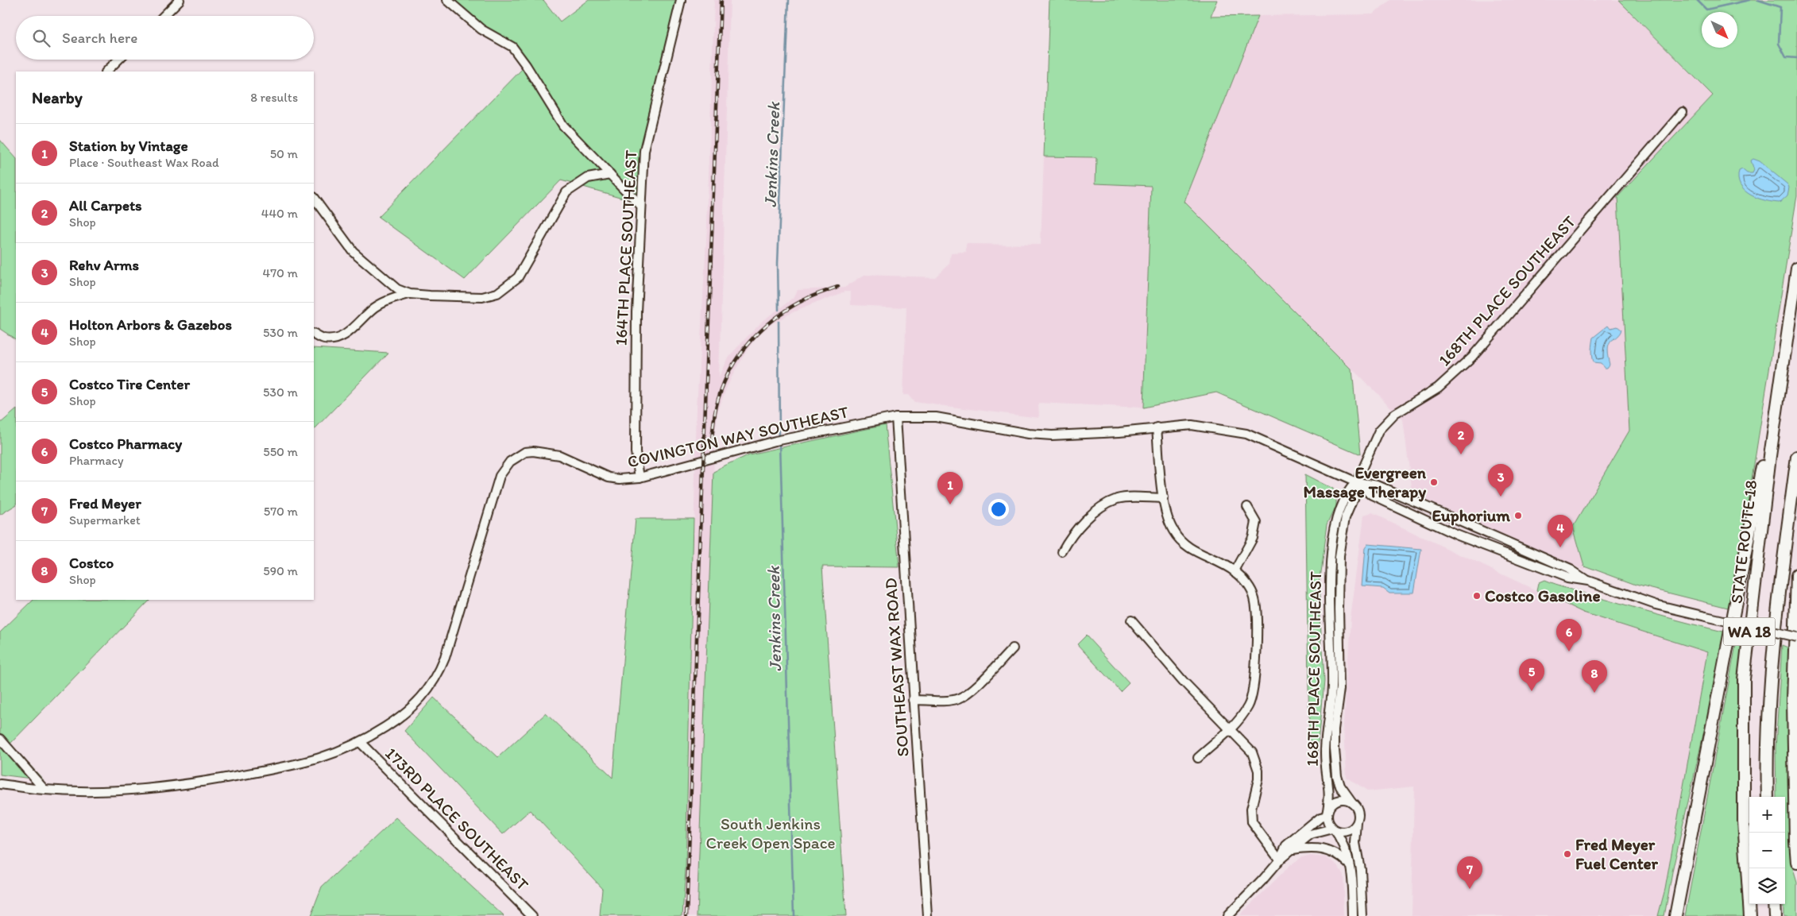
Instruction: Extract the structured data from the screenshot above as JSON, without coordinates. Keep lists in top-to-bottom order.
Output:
{
  "streets": {
    "highway": ["STATE ROUTE 18", "WA 18"],
    "street": [
      "164TH PLACE SOUTHEAST",
      "168TH PLACE SOUTHEAST",
      "COVINGTON WAY SOUTHEAST",
      "SOUTHEAST WAX ROAD",
      "173RD PLACE SOUTHEAST"
    ]
  },
  "crossings": [
    ["164TH PLACE SOUTHEAST", "COVINGTON WAY SOUTHEAST"],
    ["168TH PLACE SOUTHEAST", "COVINGTON WAY SOUTHEAST"],
    ["COVINGTON WAY SOUTHEAST", "SOUTHEAST WAX ROAD"],
    ["COVINGTON WAY SOUTHEAST", "173RD PLACE SOUTHEAST"]
  ],
  "water": ["Jenkins Creek"],
  "parks": ["South Jenkins Creek Open Space"],
  "places": [
    "Evergreen Massage Therapy",
    "Euphorium",
    "Costco Gasoline",
    "Fred Meyer Fuel Center"
  ],
  "north": "bottom right",
  "page": {
    "search": "Search here",
    "heading": ["Nearby", "8 results"],
    "list": [
      {
        "mark": "1",
        "name": "Station by Vintage",
        "note": "Place · Southeast Wax Road",
        "value": "50 m"
      },
      {
        "mark": "2",
        "name": "All Carpets",
        "note": "Shop",
        "value": "440 m"
      },
      {
        "mark": "3",
        "name": "Rehv Arms",
        "note": "Shop",
        "value": "470 m"
      },
      {
        "mark": "4",
        "name": "Holton Arbors & Gazebos",
        "note": "Shop",
        "value": "530 m"
      },
      {
        "mark": "5",
        "name": "Costco Tire Center",
        "note": "Shop",
        "value": "530 m"
      },
      {
        "mark": "6",
        "name": "Costco Pharmacy",
        "note": "Pharmacy",
        "value": "550 m"
      },
      {
        "mark": "7",
        "name": "Fred Meyer",
        "note": "Supermarket",
        "value": "570 m"
      },
      {
        "mark": "8",
        "name": "Costco",
        "note": "Shop",
        "value": "590 m"
      }
    ],
    "pins": [
      "2",
      "3",
      "1",
      "4",
      "6",
      "5",
      "8",
      "7"
    ],
    "map_buttons": ["+", "−"]
  }
}
